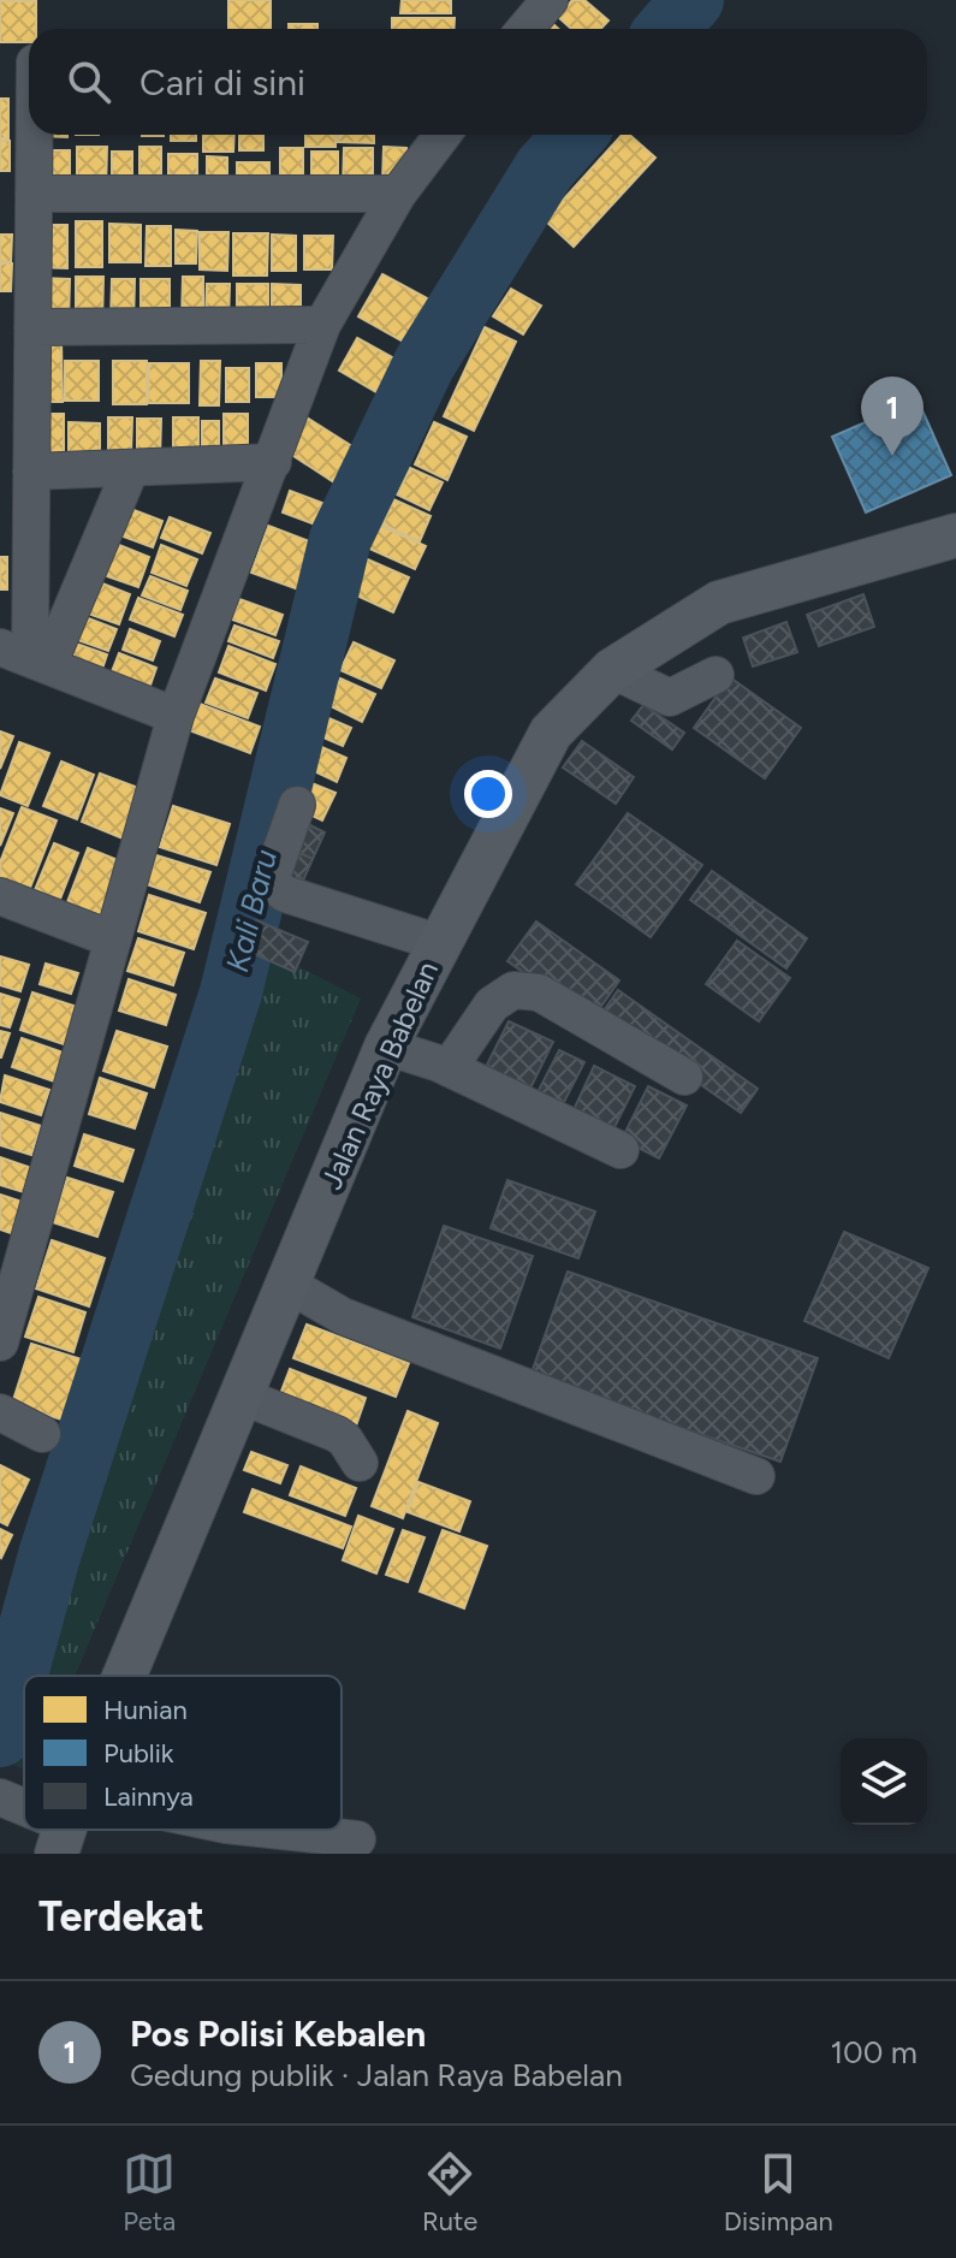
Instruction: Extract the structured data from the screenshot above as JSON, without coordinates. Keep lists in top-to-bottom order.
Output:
{
  "streets": {
    "main road": ["Jalan Raya Babelan"]
  },
  "water": ["Kali Baru"],
  "legend": ["Hunian", "Publik", "Lainnya"],
  "page": {
    "search": "Cari di sini",
    "pins": "1",
    "heading": "Terdekat",
    "list": [
      {
        "mark": "1",
        "name": "Pos Polisi Kebalen",
        "note": "Gedung publik · Jalan Raya Babelan",
        "value": "100 m"
      }
    ],
    "nav": ["Peta", "Rute", "Disimpan"]
  }
}
